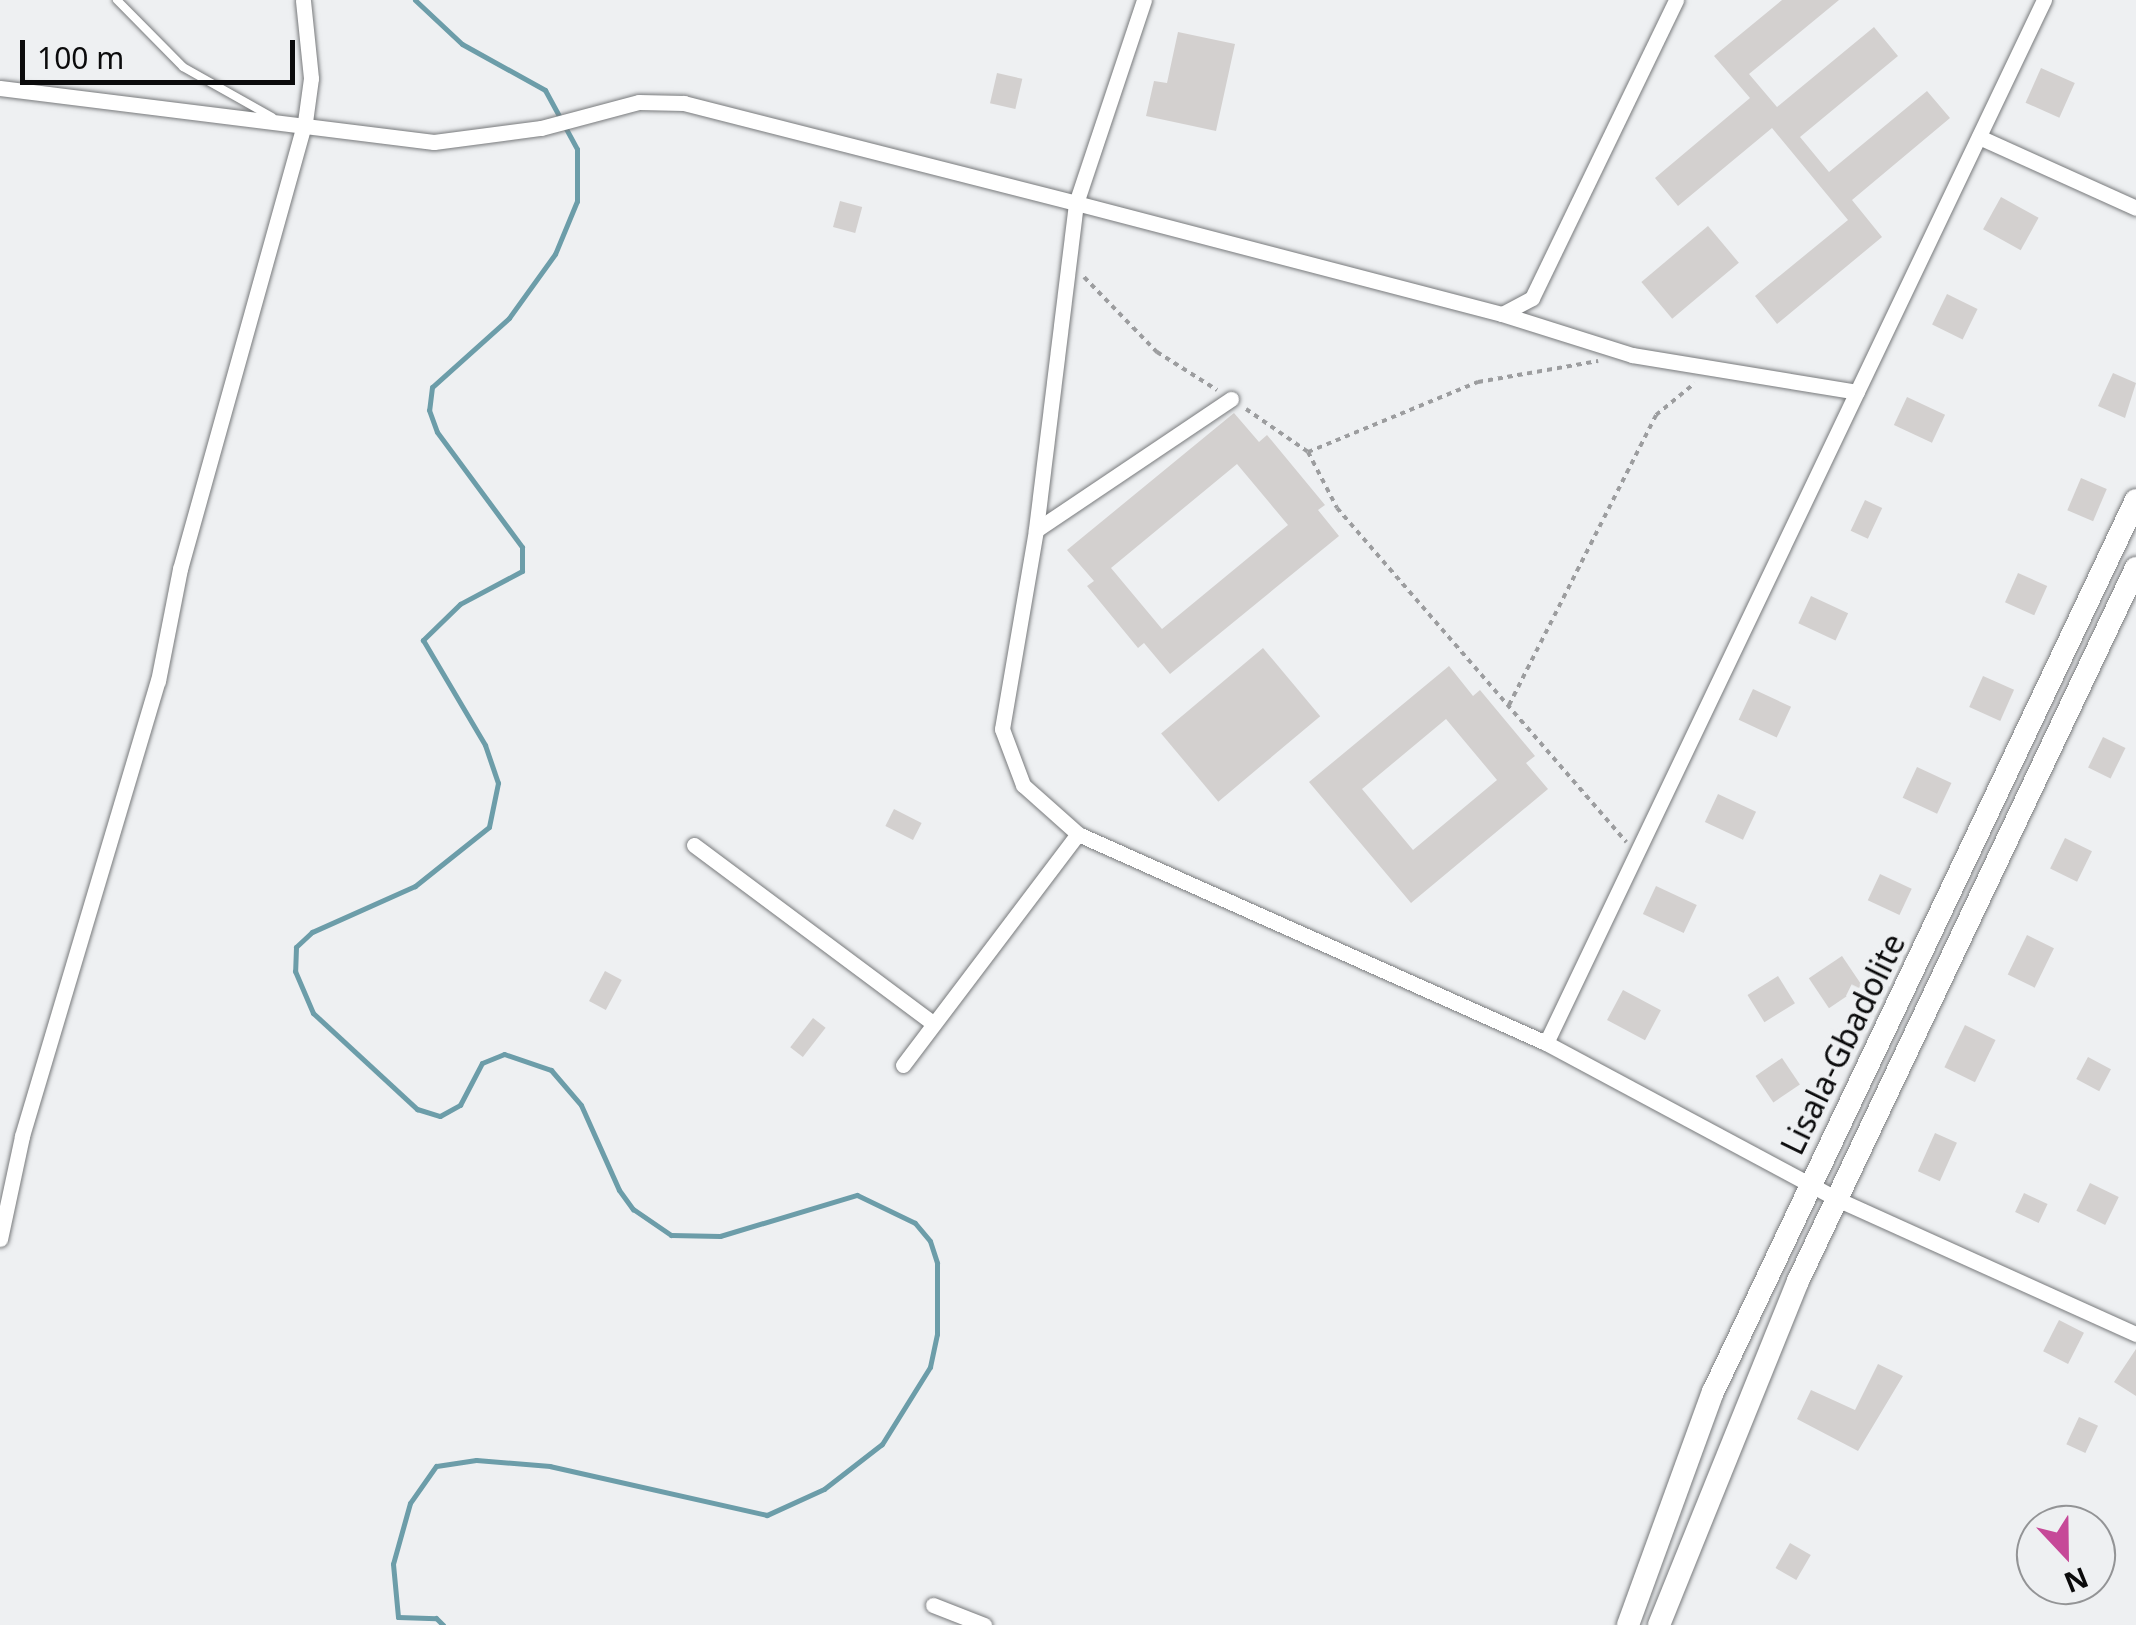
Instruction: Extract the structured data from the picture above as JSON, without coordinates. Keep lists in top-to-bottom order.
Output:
{
  "streets": {
    "main road": ["Lisala-Gbadolite"]
  },
  "scale_bar": "100 m",
  "north": "bottom"
}
